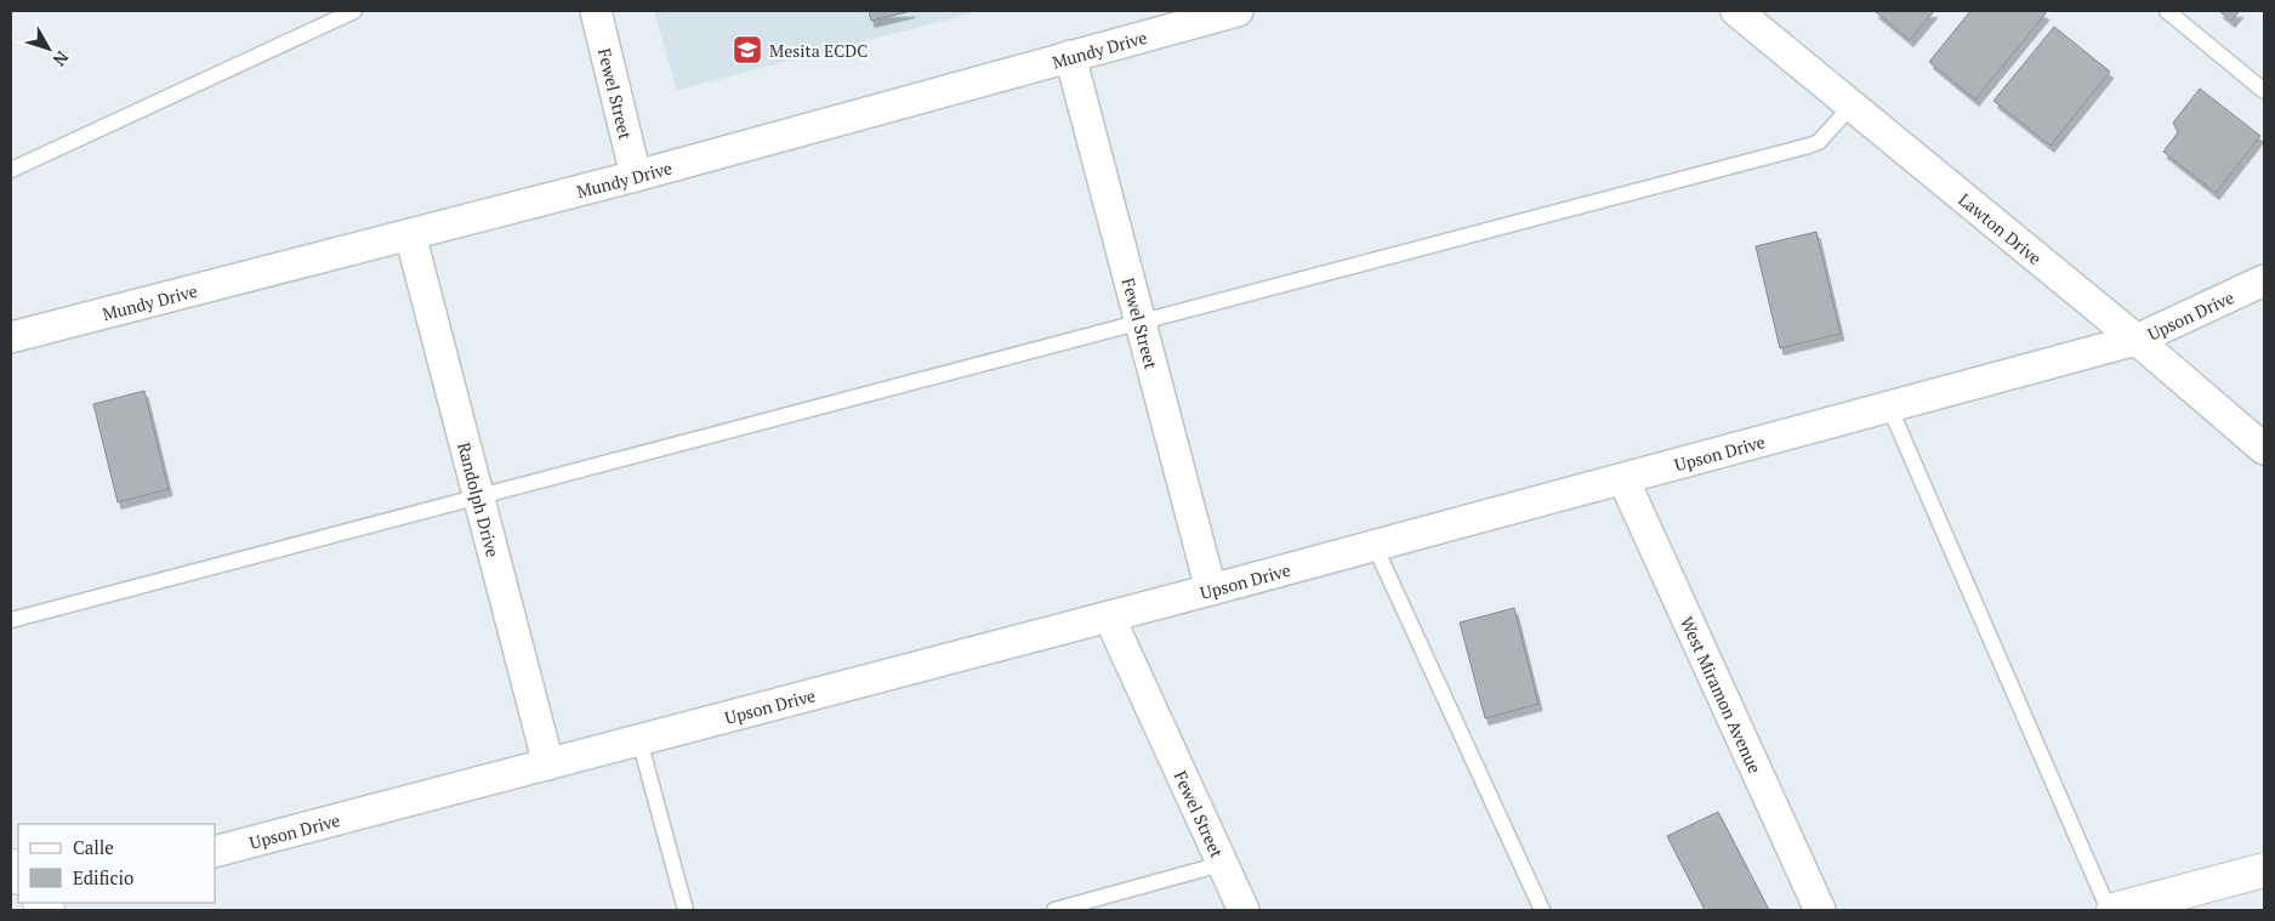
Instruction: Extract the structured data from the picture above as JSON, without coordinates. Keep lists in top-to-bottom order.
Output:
{
  "streets": {
    "street": [
      "Mundy Drive",
      "Fewel Street",
      "Lawton Drive",
      "Upson Drive",
      "Randolph Drive",
      "West Miramon Avenue"
    ]
  },
  "crossings": [
    ["Mundy Drive", "Fewel Street"],
    ["Mundy Drive", "Randolph Drive"],
    ["Fewel Street", "Upson Drive"],
    ["Lawton Drive", "Upson Drive"],
    ["Upson Drive", "Randolph Drive"],
    ["Upson Drive", "West Miramon Avenue"]
  ],
  "places": {
    "school or university": ["Mesita ECDC"]
  },
  "legend": ["Calle", "Edificio"],
  "north": "bottom right"
}
